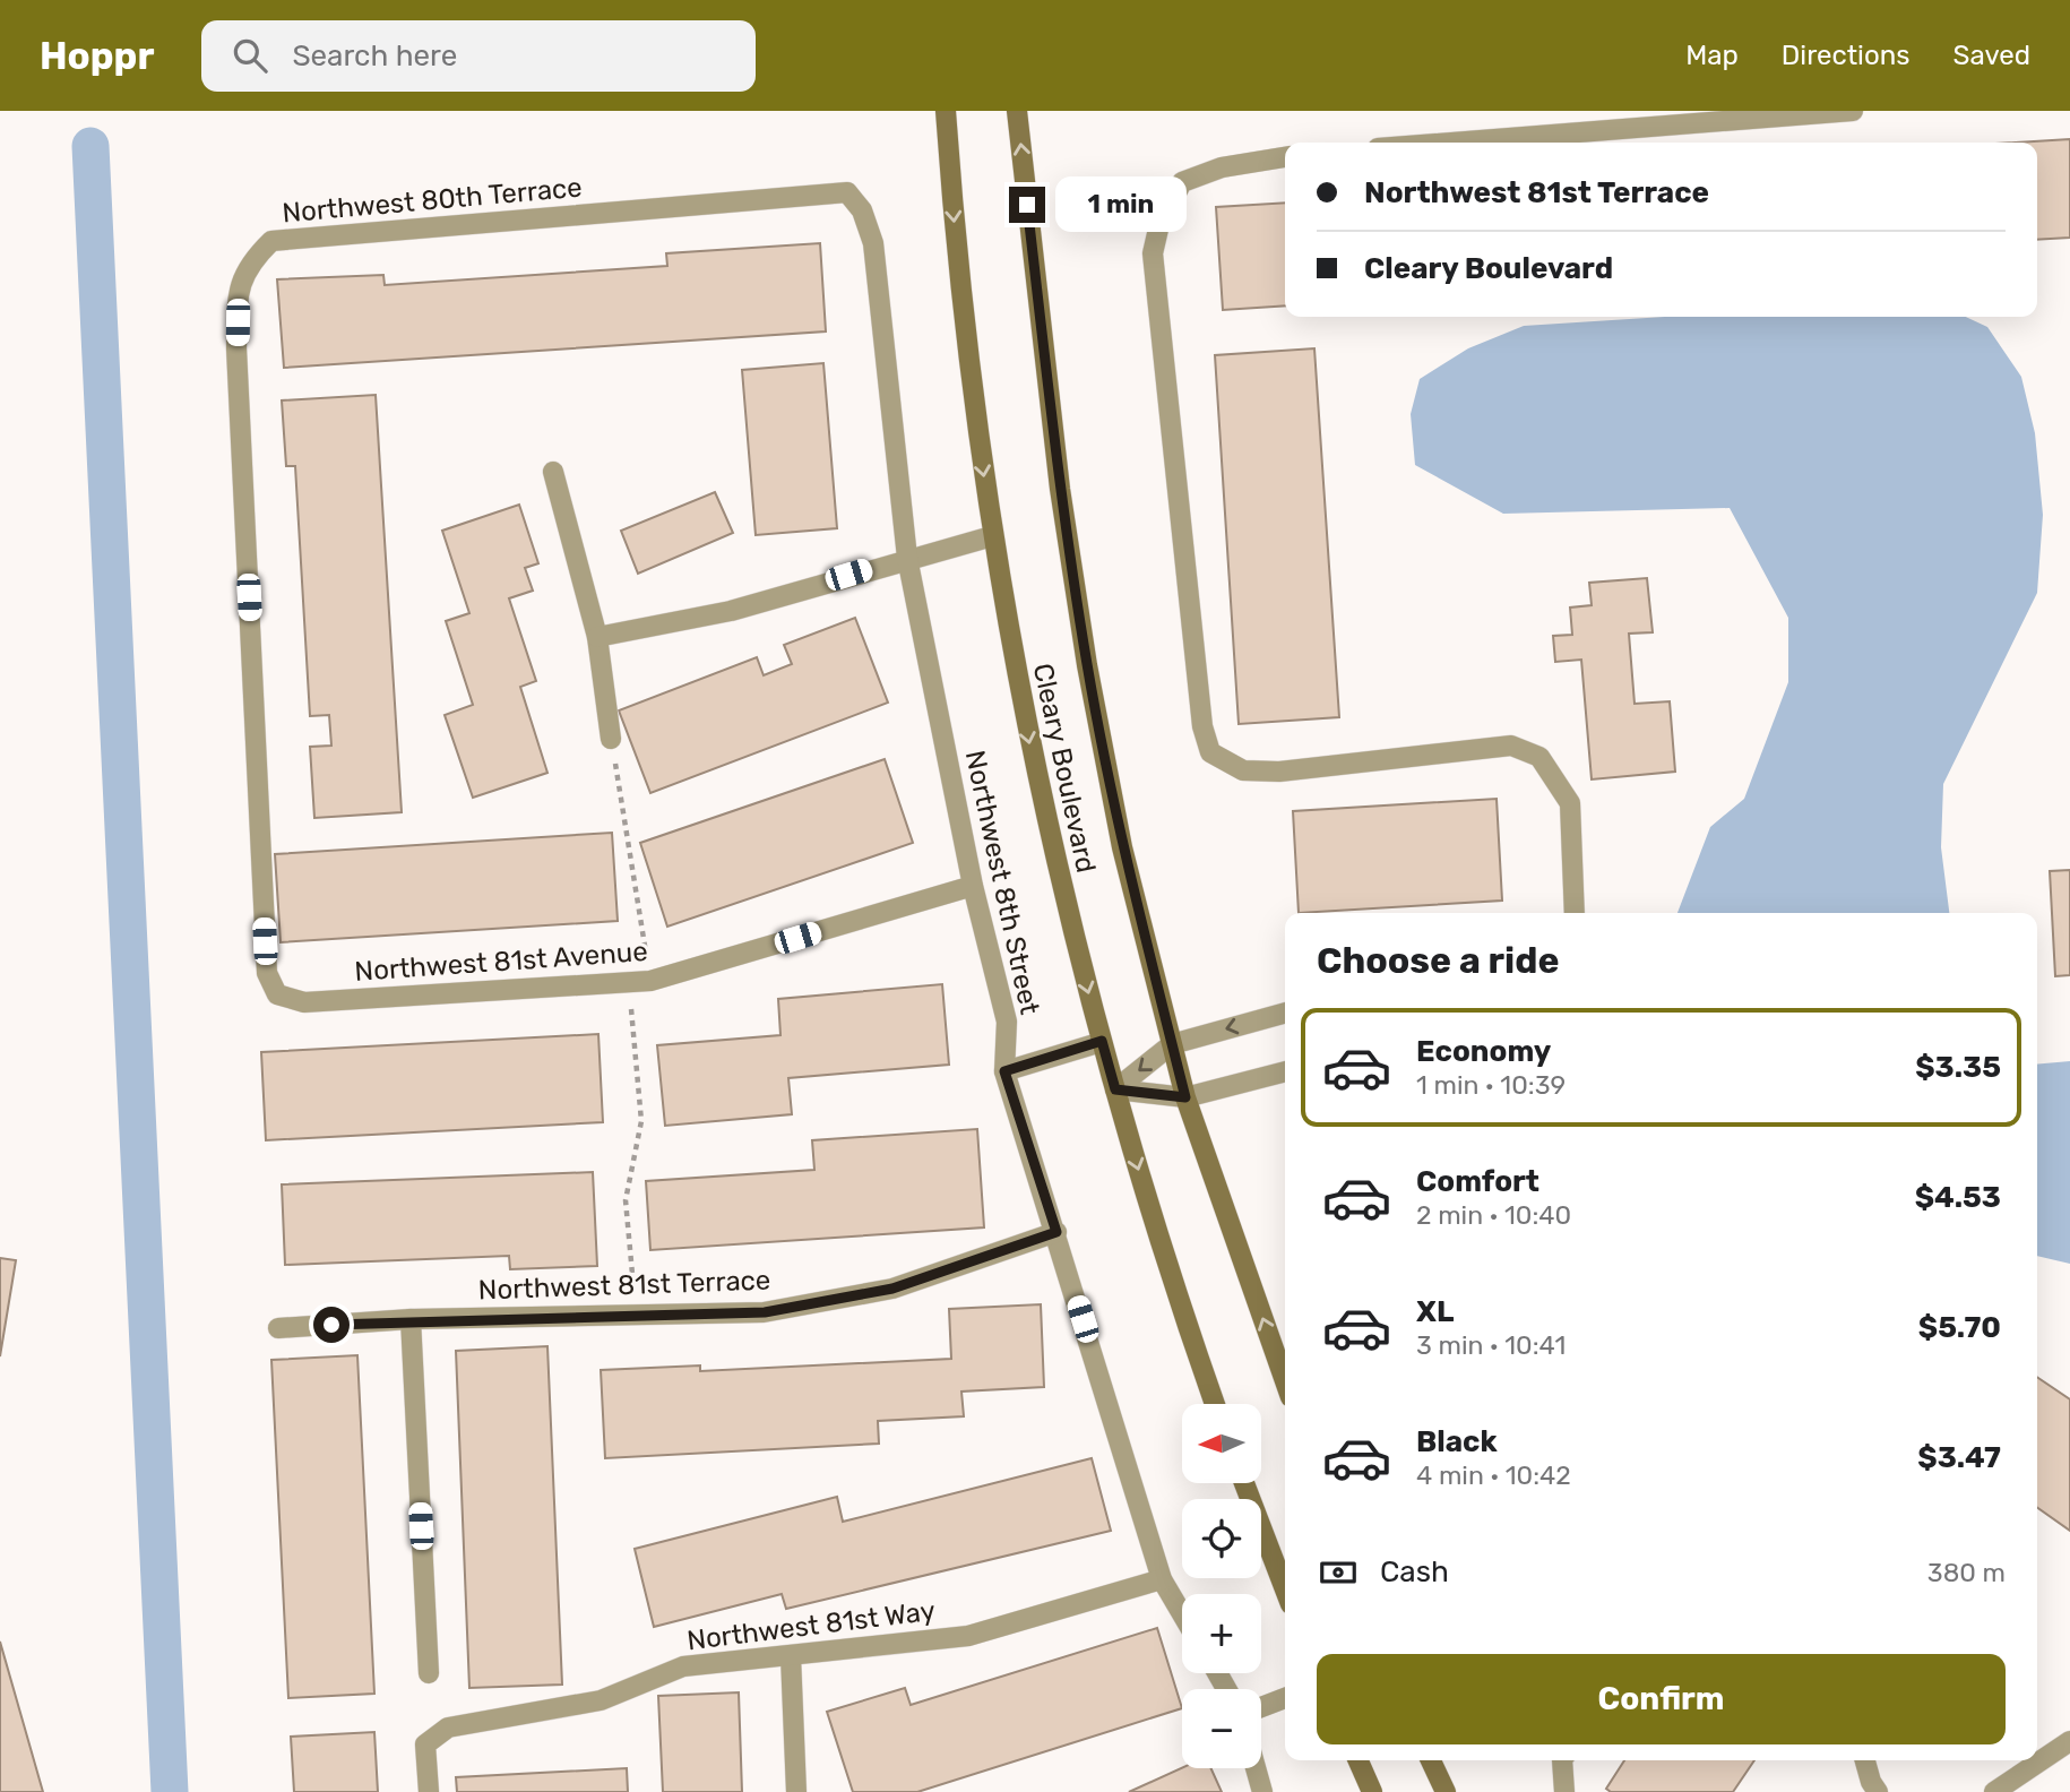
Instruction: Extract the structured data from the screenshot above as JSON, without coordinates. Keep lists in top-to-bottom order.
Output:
{
  "streets": {
    "street": [
      "Northwest 80th Terrace",
      "Cleary Boulevard",
      "Northwest 8th Street",
      "Northwest 81st Avenue",
      "Northwest 81st Terrace",
      "Northwest 81st Way"
    ]
  },
  "crossings": [
    ["Northwest 80th Terrace", "Northwest 8th Street"],
    ["Northwest 80th Terrace", "Northwest 81st Avenue"],
    ["Northwest 8th Street", "Northwest 81st Avenue"],
    ["Northwest 8th Street", "Northwest 81st Terrace"],
    ["Northwest 8th Street", "Northwest 81st Way"]
  ],
  "north": "left",
  "page": {
    "header": "Hoppr",
    "search": "Search here",
    "nav": ["Map", "Directions", "Saved"],
    "banner": ["Northwest 81st Terrace", "Cleary Boulevard"],
    "bubble": "1 min",
    "heading": "Choose a ride",
    "list": [
      {
        "name": "Economy",
        "note": "1 min · 10:39",
        "value": "$3.35"
      },
      {
        "name": "Comfort",
        "note": "2 min · 10:40",
        "value": "$4.53"
      },
      {
        "name": "XL",
        "note": "3 min · 10:41",
        "value": "$5.70"
      },
      {
        "name": "Black",
        "note": "4 min · 10:42",
        "value": "$3.47"
      }
    ],
    "map_buttons": ["+", "−"],
    "pay": ["Cash", "380 m"],
    "buttons": "Confirm"
  }
}
